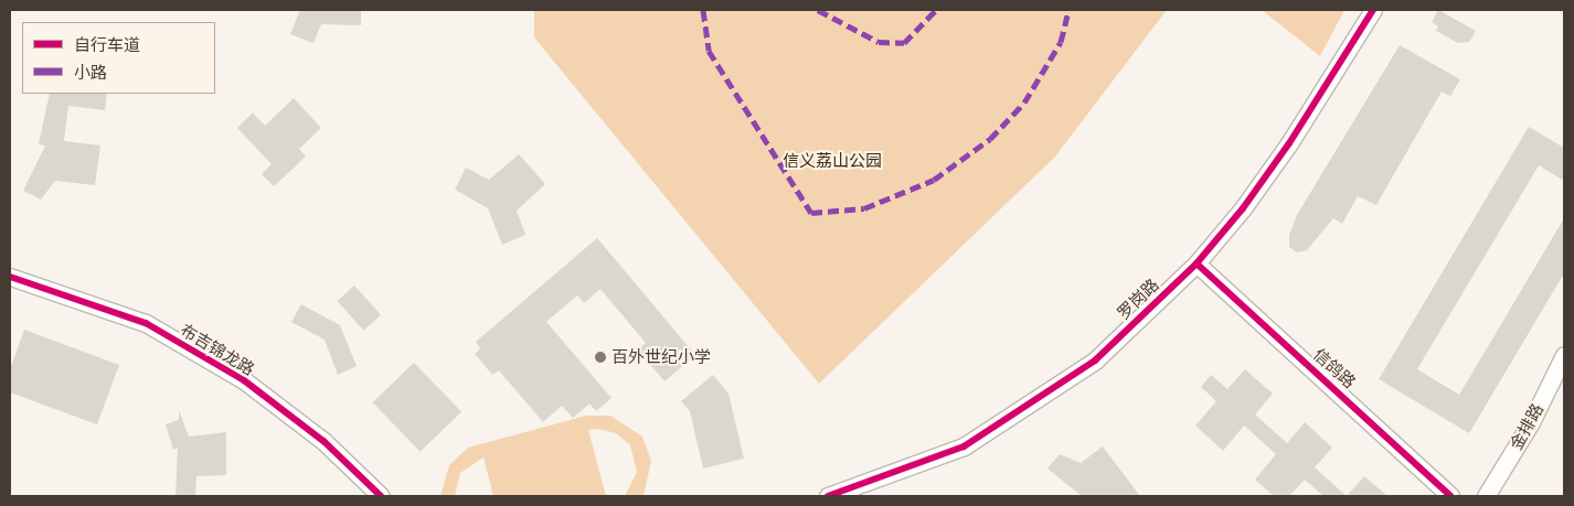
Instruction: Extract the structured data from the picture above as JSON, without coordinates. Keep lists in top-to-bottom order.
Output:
{
  "streets": {
    "street": [
      "罗岗路",
      "布吉锦龙路",
      "信鸽路",
      "金排路"
    ]
  },
  "crossings": [
    ["罗岗路", "信鸽路"]
  ],
  "parks": ["信义荔山公园"],
  "places": ["百外世纪小学"],
  "legend": ["自行车道", "小路"]
}
